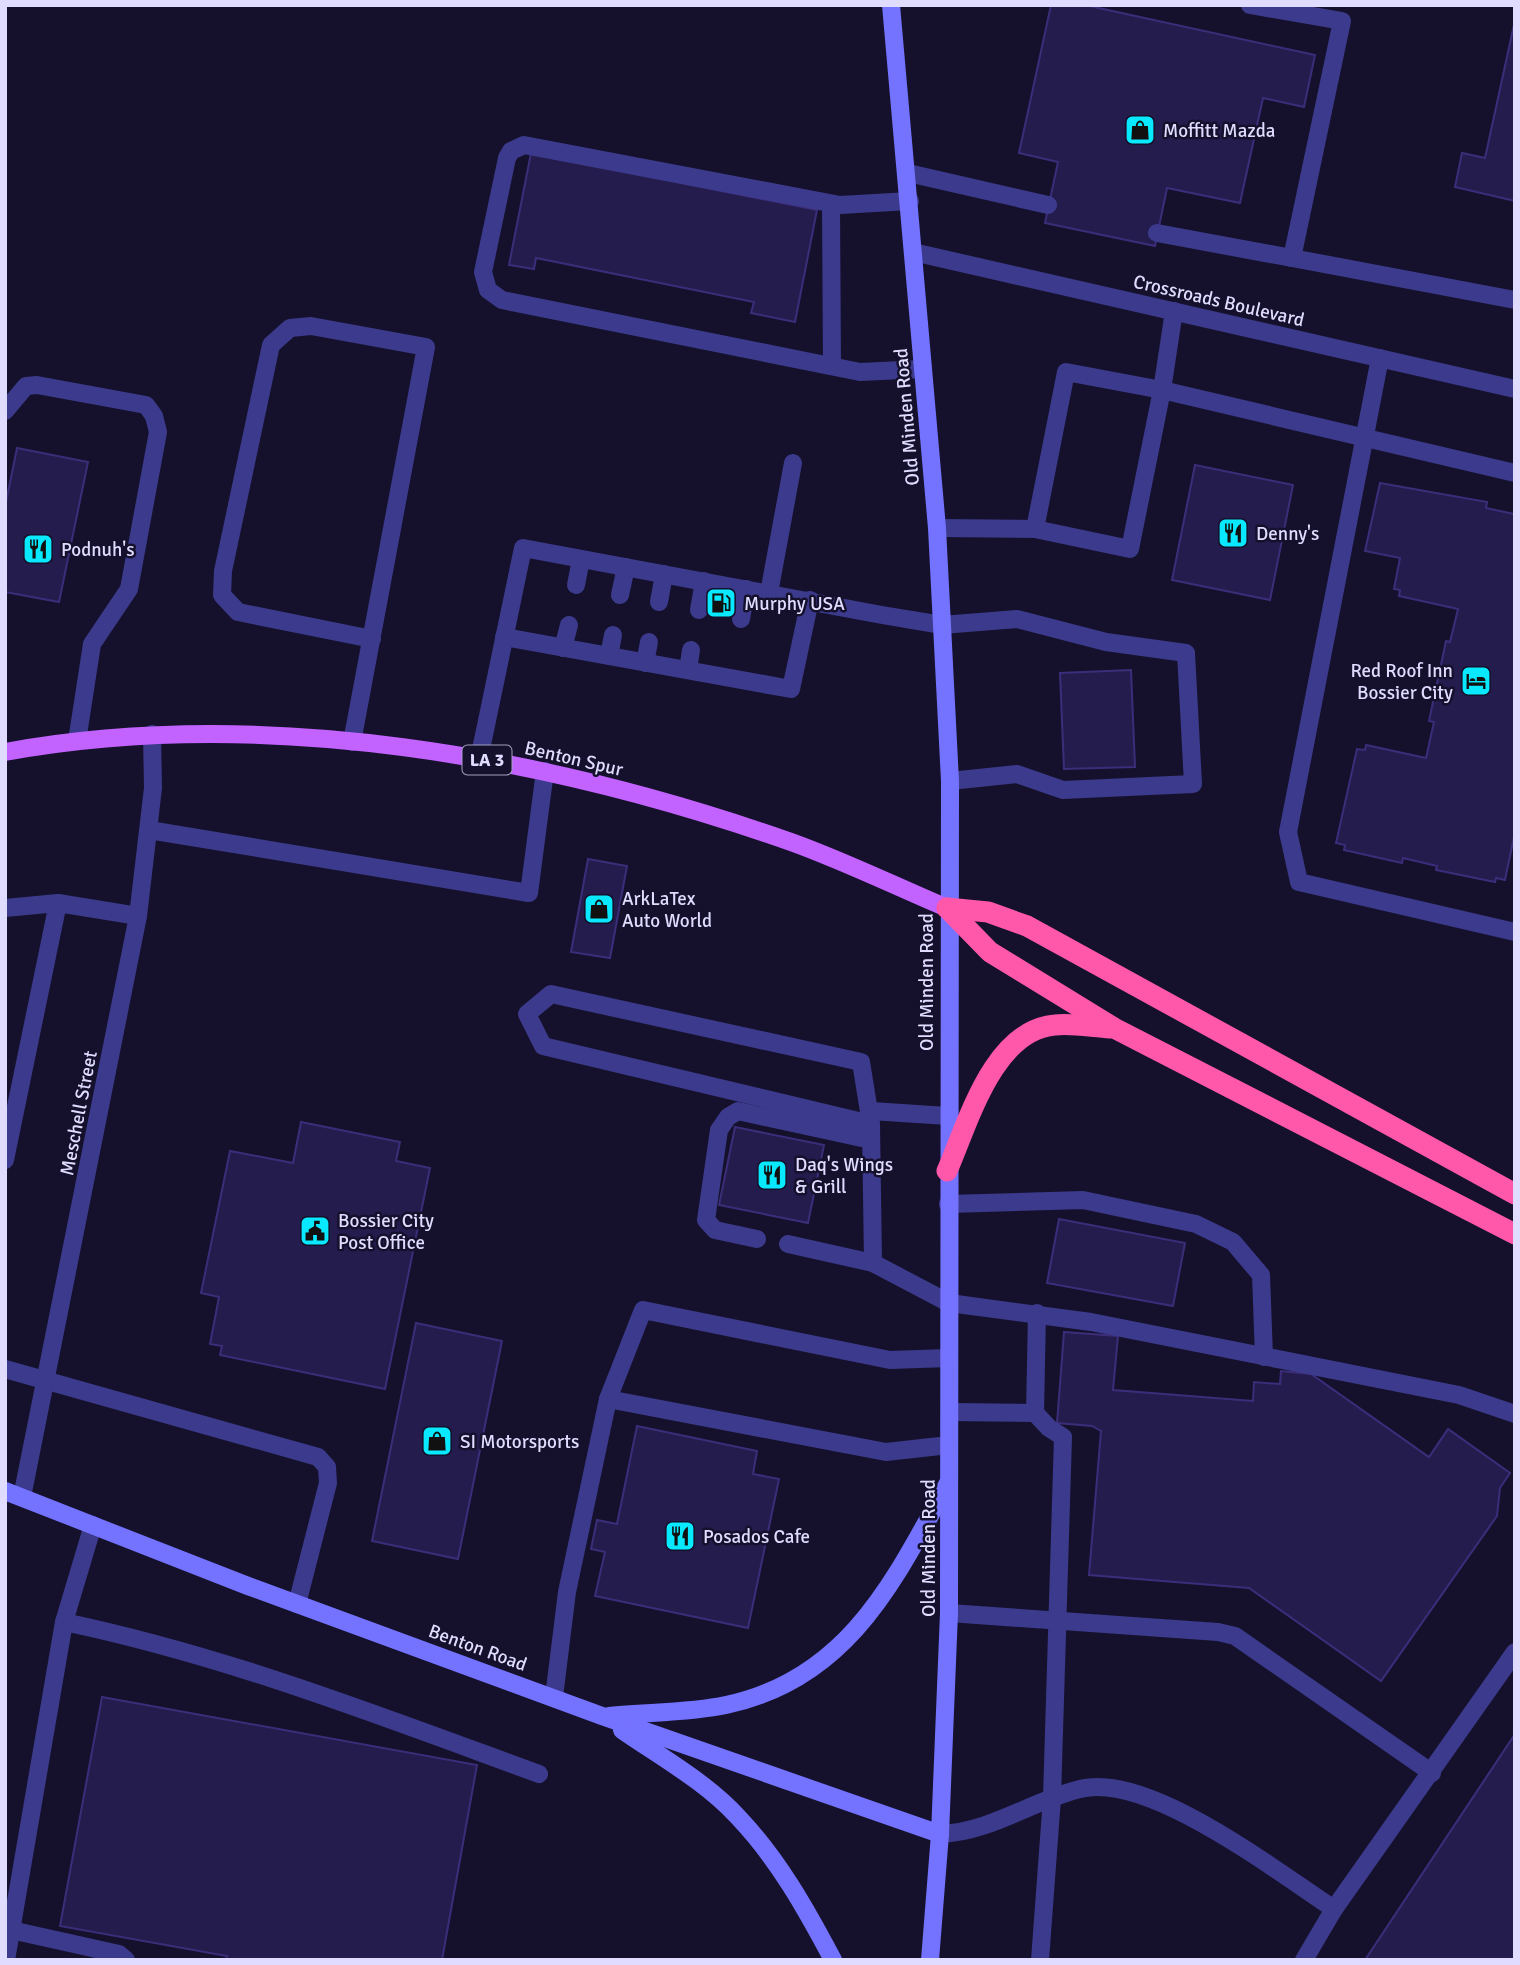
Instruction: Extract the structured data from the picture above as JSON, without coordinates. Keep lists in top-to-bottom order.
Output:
{
  "streets": {
    "main road": [
      "Old Minden Road",
      "Benton Spur",
      "LA 3",
      "Benton Road"
    ],
    "street": ["Crossroads Boulevard", "Meschell Street"]
  },
  "crossings": [
    ["Crossroads Boulevard", "Old Minden Road"],
    ["Old Minden Road", "Benton Spur"],
    ["Old Minden Road", "Benton Road"],
    ["Benton Spur", "Meschell Street"],
    ["Meschell Street", "Benton Road"]
  ],
  "places": {
    "shop": ["Moffitt Mazda", "ArkLaTex Auto World", "SI Motorsports"],
    "restaurant": [
      "Denny's",
      "Podnuh's",
      "Daq's Wings & Grill",
      "Posados Cafe"
    ],
    "fuel station": ["Murphy USA"],
    "hotel": ["Red Roof Inn Bossier City"],
    "public building": ["Bossier City Post Office"]
  }
}
